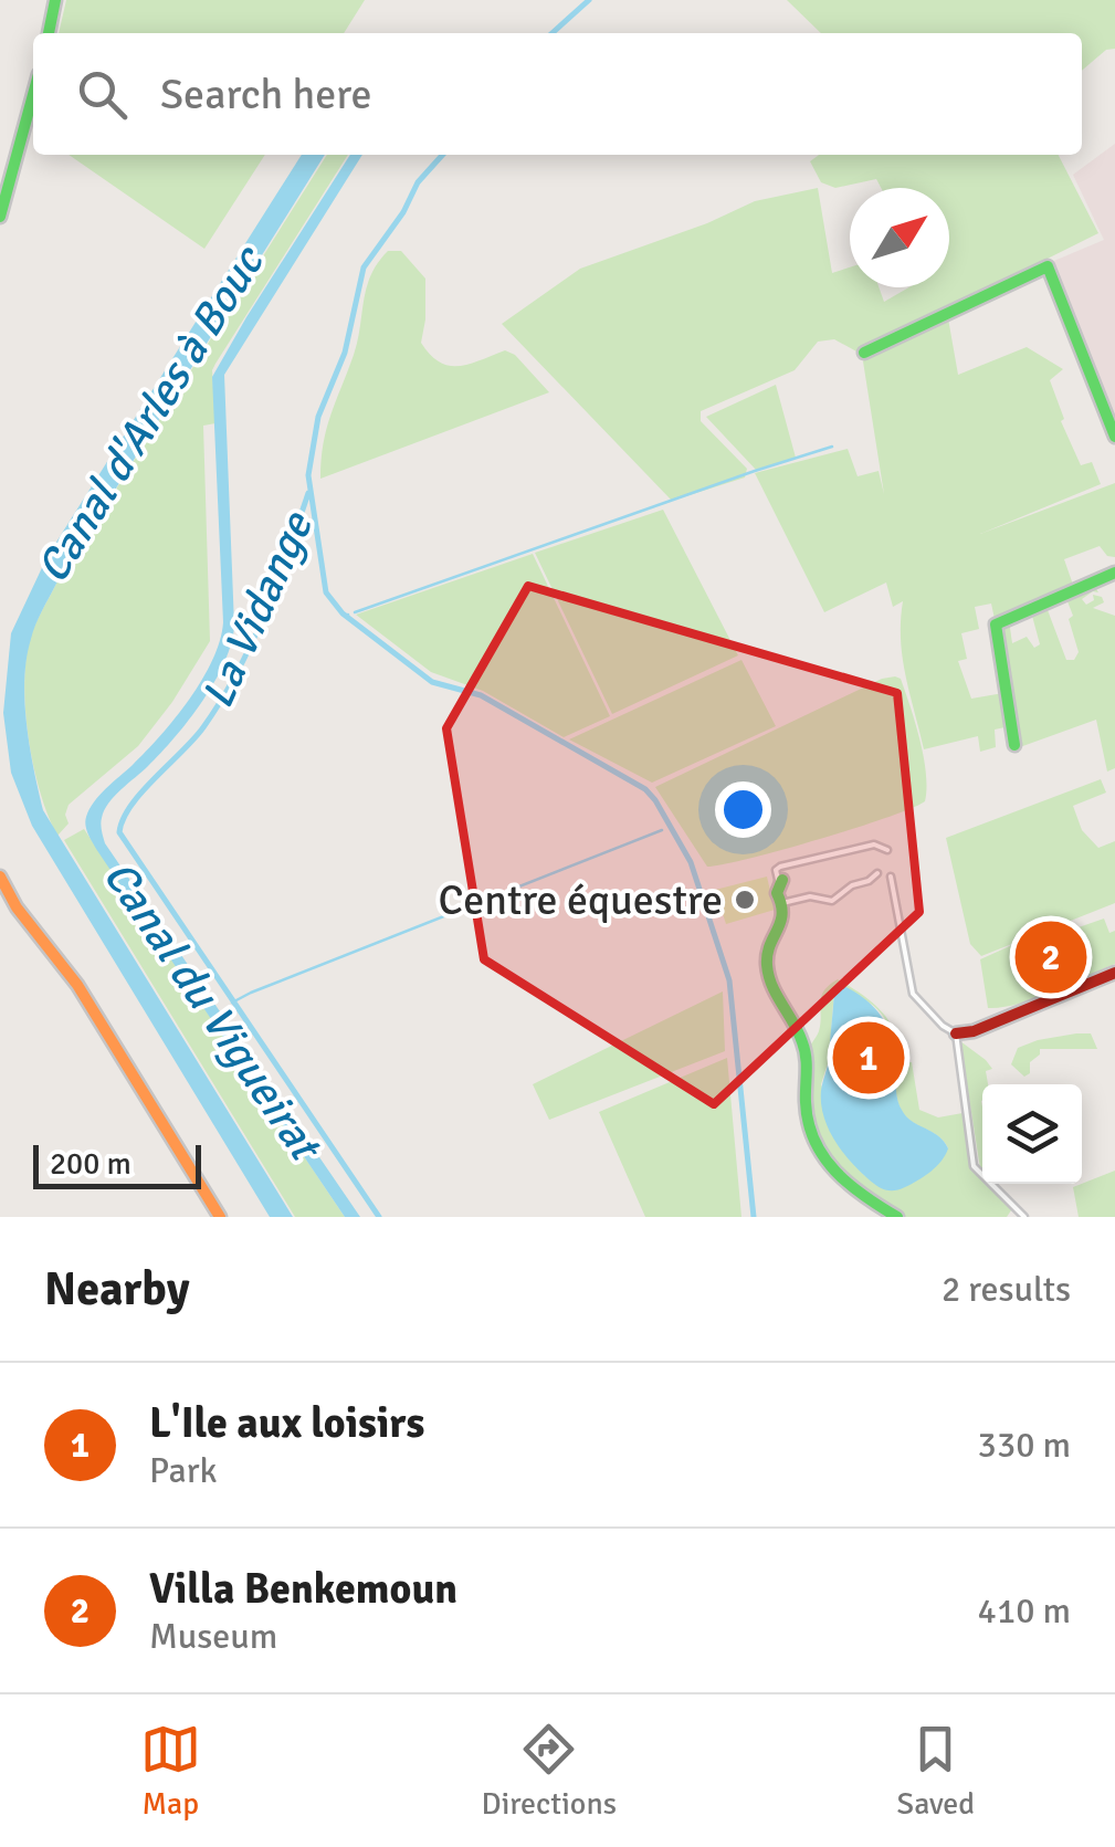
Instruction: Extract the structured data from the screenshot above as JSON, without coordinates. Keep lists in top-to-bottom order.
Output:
{
  "water": ["Canal d'Arles à Bouc", "La Vidange", "Canal du Vigueirat"],
  "places": ["Centre équestre"],
  "scale_bar": "200 m",
  "north": "top right",
  "page": {
    "search": "Search here",
    "pins": ["2", "1"],
    "scale": "200 m",
    "heading": ["Nearby", "2 results"],
    "list": [
      {
        "mark": "1",
        "name": "L'Ile aux loisirs",
        "note": "Park",
        "value": "330 m"
      },
      {
        "mark": "2",
        "name": "Villa Benkemoun",
        "note": "Museum",
        "value": "410 m"
      }
    ],
    "nav": ["Map", "Directions", "Saved"]
  }
}
